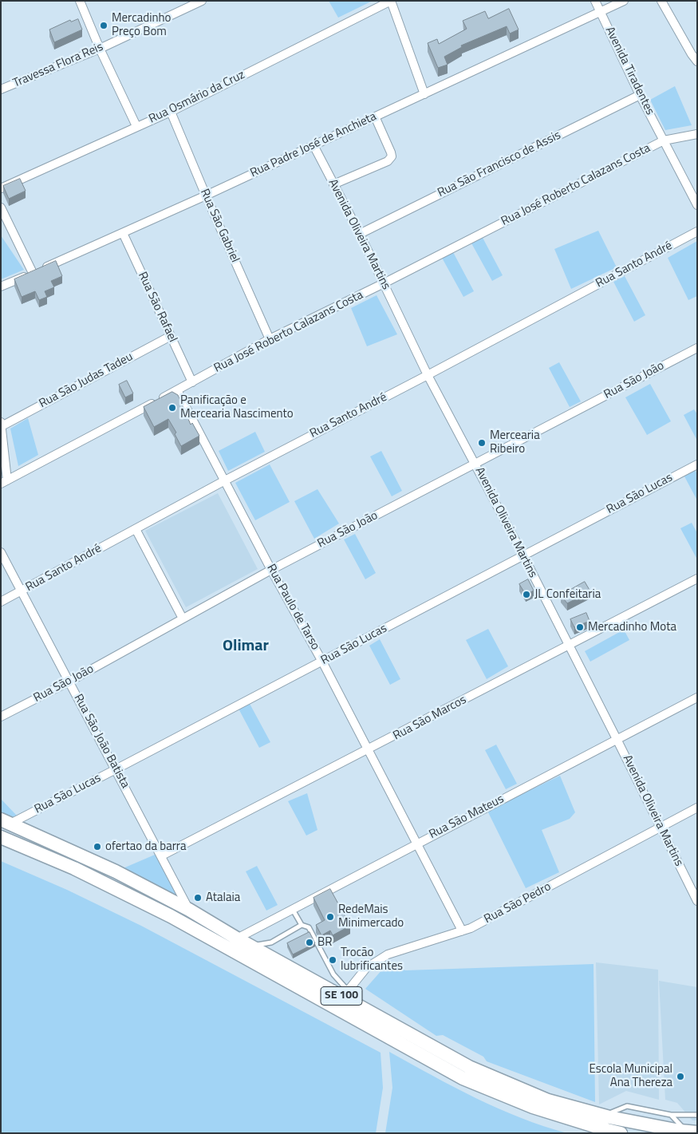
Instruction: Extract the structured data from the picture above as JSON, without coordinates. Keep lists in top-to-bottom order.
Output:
{
  "streets": {
    "main road": ["SE 100"],
    "street": [
      "Travessa Flora Reis",
      "Avenida Tiradentes",
      "Rua Osmário da Cruz",
      "Rua Padre José de Anchieta",
      "Rua São Francisco de Assis",
      "Rua José Roberto Calazans Costa",
      "Rua São Gabriel",
      "Avenida Oliveira Martins",
      "Rua Santo André",
      "Rua São Rafael",
      "Rua São Judas Tadeu",
      "Rua São João",
      "Rua São Lucas",
      "Rua Paulo de Tarso",
      "Rua São Marcos",
      "Rua São João Batista",
      "Rua São Mateus",
      "Rua São Pedro"
    ]
  },
  "crossings": [
    ["Avenida Tiradentes", "Rua Padre José de Anchieta"],
    ["Avenida Tiradentes", "Rua São Francisco de Assis"],
    ["Avenida Tiradentes", "Rua José Roberto Calazans Costa"],
    ["Rua Osmário da Cruz", "Rua São Gabriel"],
    ["Rua Padre José de Anchieta", "Rua São Gabriel"],
    ["Rua Padre José de Anchieta", "Avenida Oliveira Martins"],
    ["Rua Padre José de Anchieta", "Rua São Rafael"],
    ["Rua São Francisco de Assis", "Avenida Oliveira Martins"],
    ["Rua José Roberto Calazans Costa", "Rua São Gabriel"],
    ["Rua José Roberto Calazans Costa", "Avenida Oliveira Martins"],
    ["Rua José Roberto Calazans Costa", "Rua São Rafael"],
    ["Rua José Roberto Calazans Costa", "Rua Paulo de Tarso"],
    ["Avenida Oliveira Martins", "Rua Santo André"],
    ["Avenida Oliveira Martins", "Rua São João"],
    ["Avenida Oliveira Martins", "Rua São Lucas"],
    ["Avenida Oliveira Martins", "Rua São Marcos"],
    ["Avenida Oliveira Martins", "Rua São Mateus"],
    ["Avenida Oliveira Martins", "Rua São Pedro"],
    ["Rua Santo André", "Rua Paulo de Tarso"],
    ["Rua Santo André", "Rua São João Batista"],
    ["Rua São Rafael", "Rua São Judas Tadeu"],
    ["Rua São João", "Rua Paulo de Tarso"],
    ["Rua São João", "Rua São João Batista"],
    ["Rua São Lucas", "Rua Paulo de Tarso"],
    ["Rua São Lucas", "Rua São João Batista"],
    ["Rua São Lucas", "SE 100"],
    ["Rua Paulo de Tarso", "Rua São Marcos"],
    ["Rua Paulo de Tarso", "Rua São Mateus"],
    ["Rua Paulo de Tarso", "Rua São Pedro"],
    ["Rua São Marcos", "Rua São João Batista"],
    ["Rua São João Batista", "SE 100"],
    ["Rua São Mateus", "SE 100"],
    ["Rua São Pedro", "SE 100"]
  ],
  "districts": ["Olimar"],
  "places": [
    "Mercadinho Preço Bom",
    "Panificação e Mercearia Nascimento",
    "Mercearia Ribeiro",
    "JL Confeitaria",
    "Mercadinho Mota",
    "ofertao da barra",
    "Atalaia",
    "RedeMais Minimercado",
    "BR",
    "Trocão lubrificantes",
    "Escola Municipal Ana Thereza"
  ]
}
